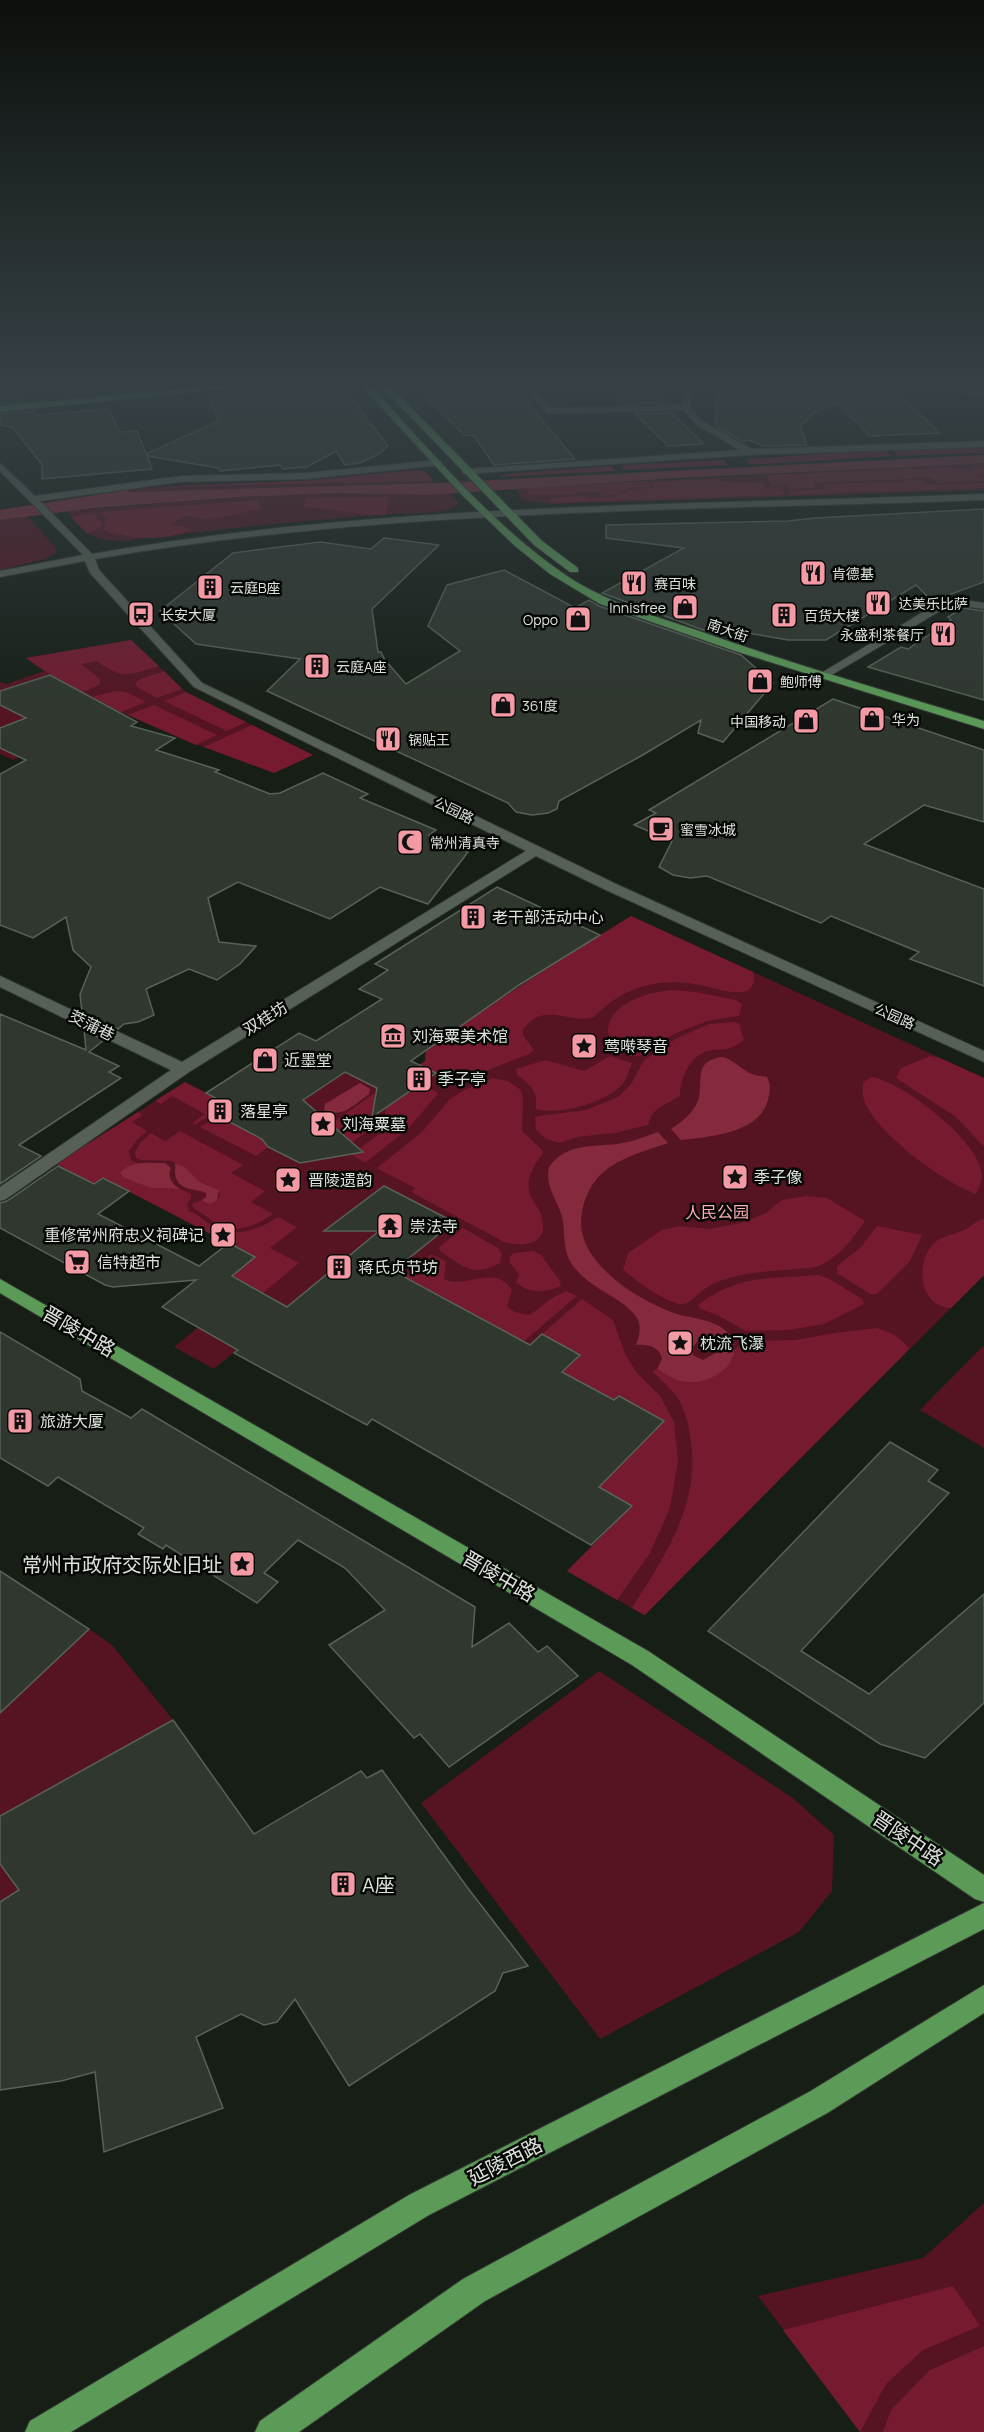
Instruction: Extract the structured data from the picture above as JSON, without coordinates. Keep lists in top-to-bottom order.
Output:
{
  "streets": {
    "main road": ["南大街", "晋陵中路", "延陵西路"],
    "street": ["公园路", "双桂坊", "茭蒲巷"]
  },
  "crossings": [
    ["公园路", "双桂坊"],
    ["双桂坊", "茭蒲巷"]
  ],
  "parks": ["人民公园"],
  "places": {
    "restaurant": [
      "肯德基",
      "赛百味",
      "达美乐比萨",
      "永盛利茶餐厅",
      "锅贴王"
    ],
    "building": [
      "云庭B座",
      "百货大楼",
      "云庭A座",
      "老干部活动中心",
      "季子亭",
      "落星亭",
      "蒋氏贞节坊",
      "旅游大厦",
      "A座"
    ],
    "shop": [
      "Innisfree",
      "Oppo",
      "鲍师傅",
      "361度",
      "华为",
      "中国移动",
      "近墨堂"
    ],
    "bus stop": ["长安大厦"],
    "cafe": ["蜜雪冰城"],
    "mosque": ["常州清真寺"],
    "museum": ["刘海粟美术馆"],
    "place": [
      "莺啭琴音",
      "刘海粟墓",
      "季子像",
      "晋陵遗韵",
      "重修常州府忠义祠碑记",
      "枕流飞瀑",
      "常州市政府交际处旧址"
    ],
    "temple": ["崇法寺"],
    "supermarket": ["信特超市"]
  }
}
